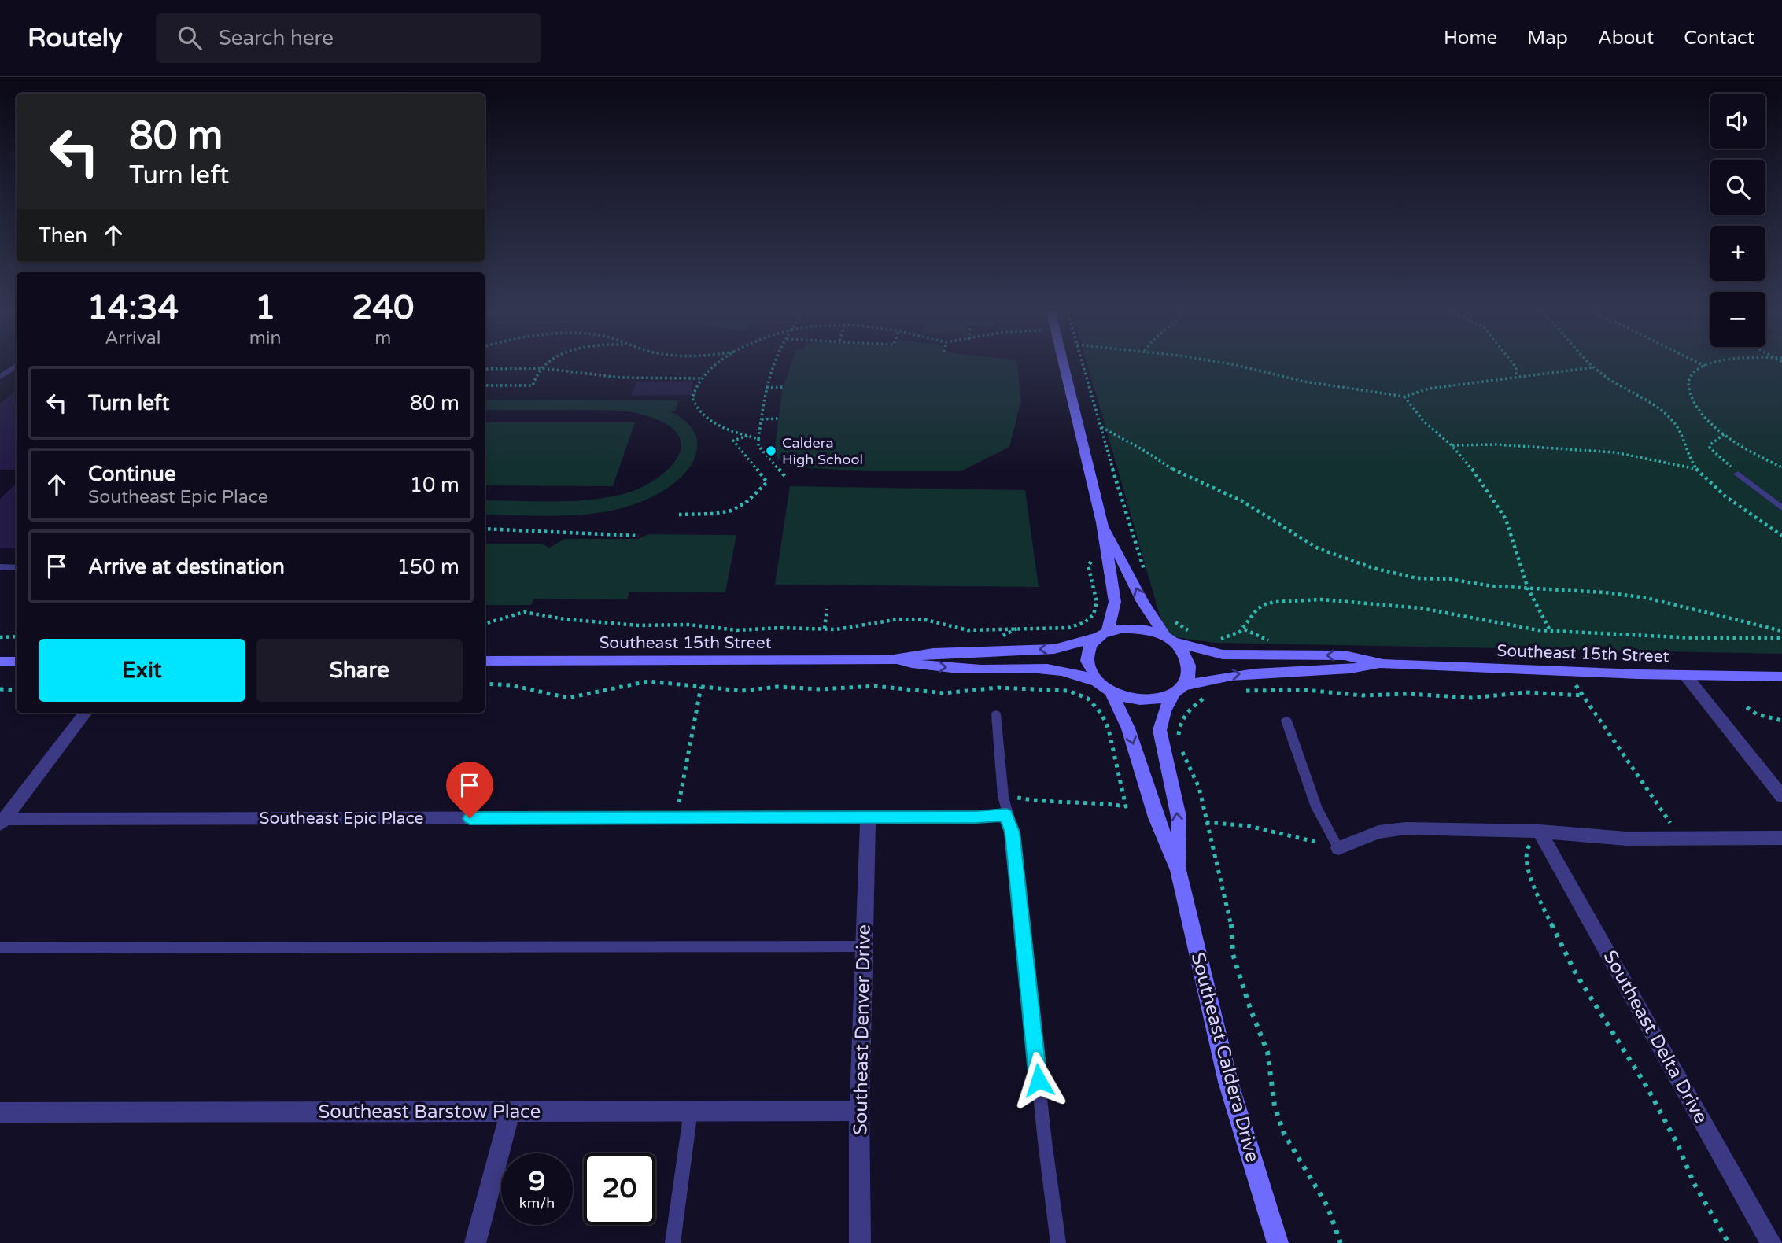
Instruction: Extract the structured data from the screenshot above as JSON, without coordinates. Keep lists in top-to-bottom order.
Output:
{
  "streets": {
    "main road": ["Southeast 15th Street", "Southeast Caldera Drive"],
    "street": [
      "Southeast Epic Place",
      "Southeast Denver Drive",
      "Southeast Delta Drive",
      "Southeast Barstow Place"
    ]
  },
  "crossings": [
    ["Southeast 15th Street", "Southeast Caldera Drive"],
    ["Southeast Epic Place", "Southeast Denver Drive"],
    ["Southeast Denver Drive", "Southeast Barstow Place"]
  ],
  "places": ["Caldera High School"],
  "page": {
    "header": "Routely",
    "search": "Search here",
    "nav": [
      "Home",
      "Map",
      "About",
      "Contact"
    ],
    "map_buttons": ["+", "−"],
    "turn": ["80 m", "Turn left"],
    "then": "Then",
    "eta": [
      "14:34",
      "Arrival",
      "1",
      "min",
      "240",
      "m"
    ],
    "list": [
      {
        "name": "Turn left",
        "value": "80 m"
      },
      {
        "name": "Continue",
        "note": "Southeast Epic Place",
        "value": "10 m"
      },
      {
        "name": "Arrive at destination",
        "value": "150 m"
      }
    ],
    "buttons": ["Exit", "Share"],
    "speed": "9 km/h",
    "limit": "20"
  }
}
